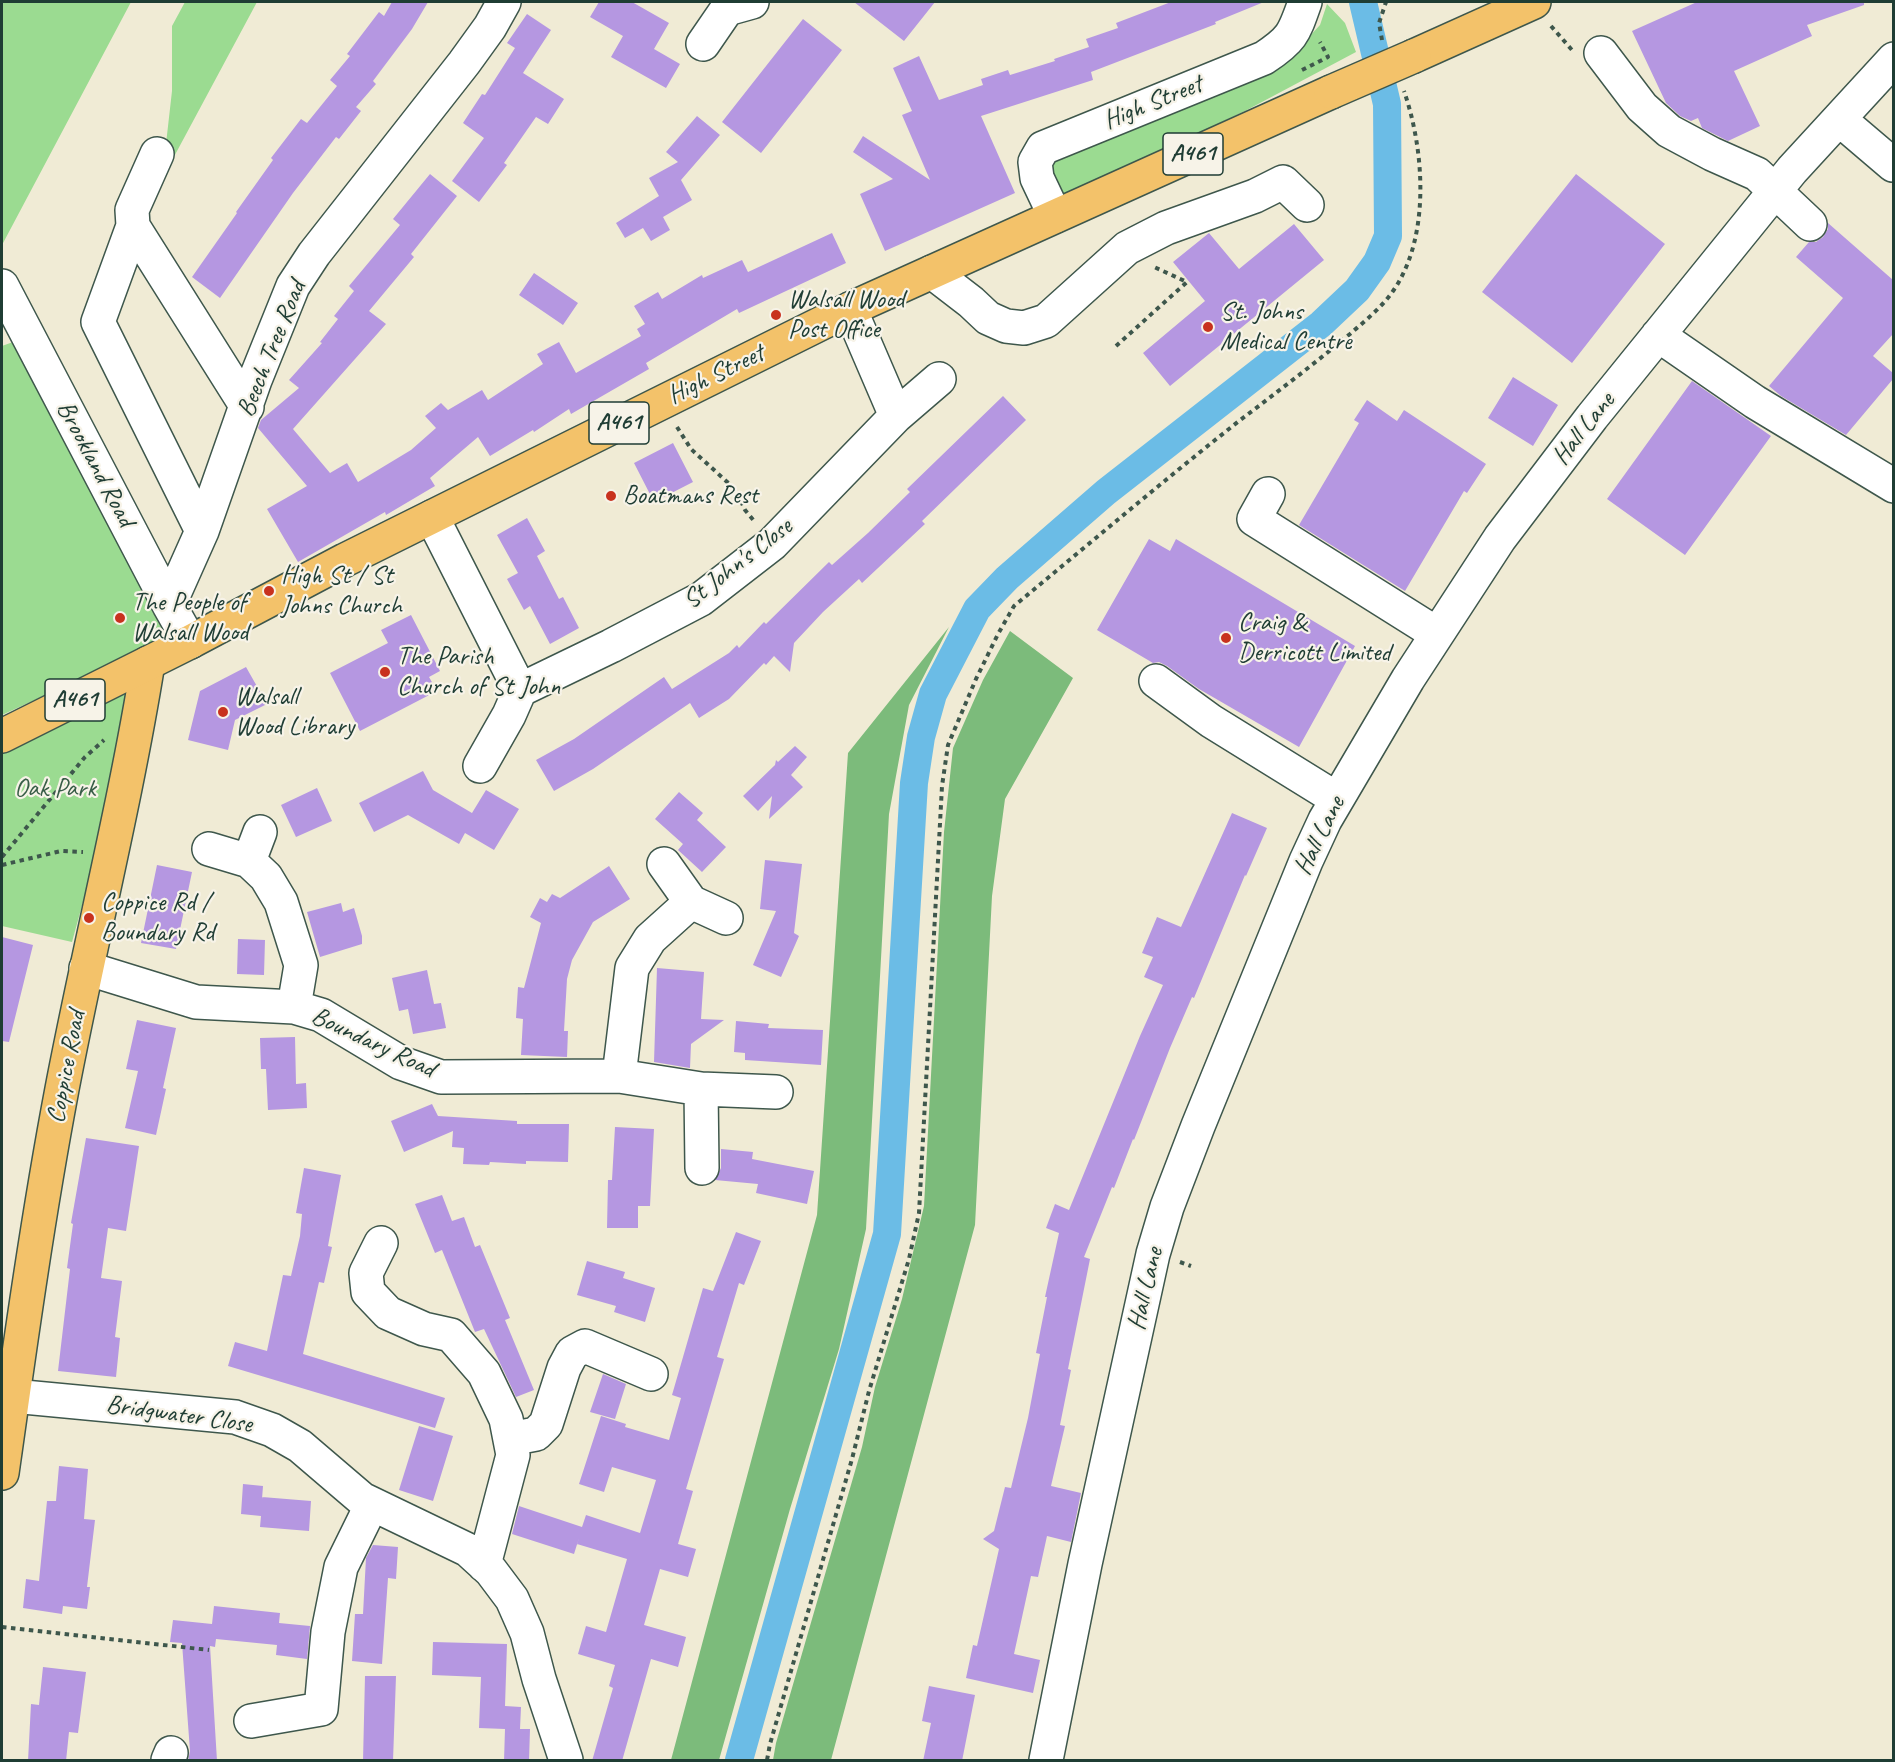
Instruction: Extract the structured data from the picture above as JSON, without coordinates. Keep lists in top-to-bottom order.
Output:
{
  "streets": {
    "main road": ["High Street", "A461", "Coppice Road"],
    "street": [
      "Beech Tree Road",
      "Hall Lane",
      "Brookland Road",
      "St John's Close",
      "Boundary Road",
      "Bridgwater Close"
    ]
  },
  "crossings": [
    ["High Street", "A461"],
    ["High Street", "Brookland Road"],
    ["A461", "Brookland Road"],
    ["A461", "Coppice Road"],
    ["Beech Tree Road", "Brookland Road"],
    ["Boundary Road", "Coppice Road"],
    ["Coppice Road", "Bridgwater Close"]
  ],
  "parks": ["Oak Park"],
  "places": [
    "Walsall Wood Post Office",
    "St. Johns Medical Centre",
    "Boatmans Rest",
    "High St / St Johns Church",
    "The People of Walsall Wood",
    "Craig & Derricott Limited",
    "The Parish Church of St John",
    "Walsall Wood Library",
    "Coppice Rd / Boundary Rd"
  ]
}
